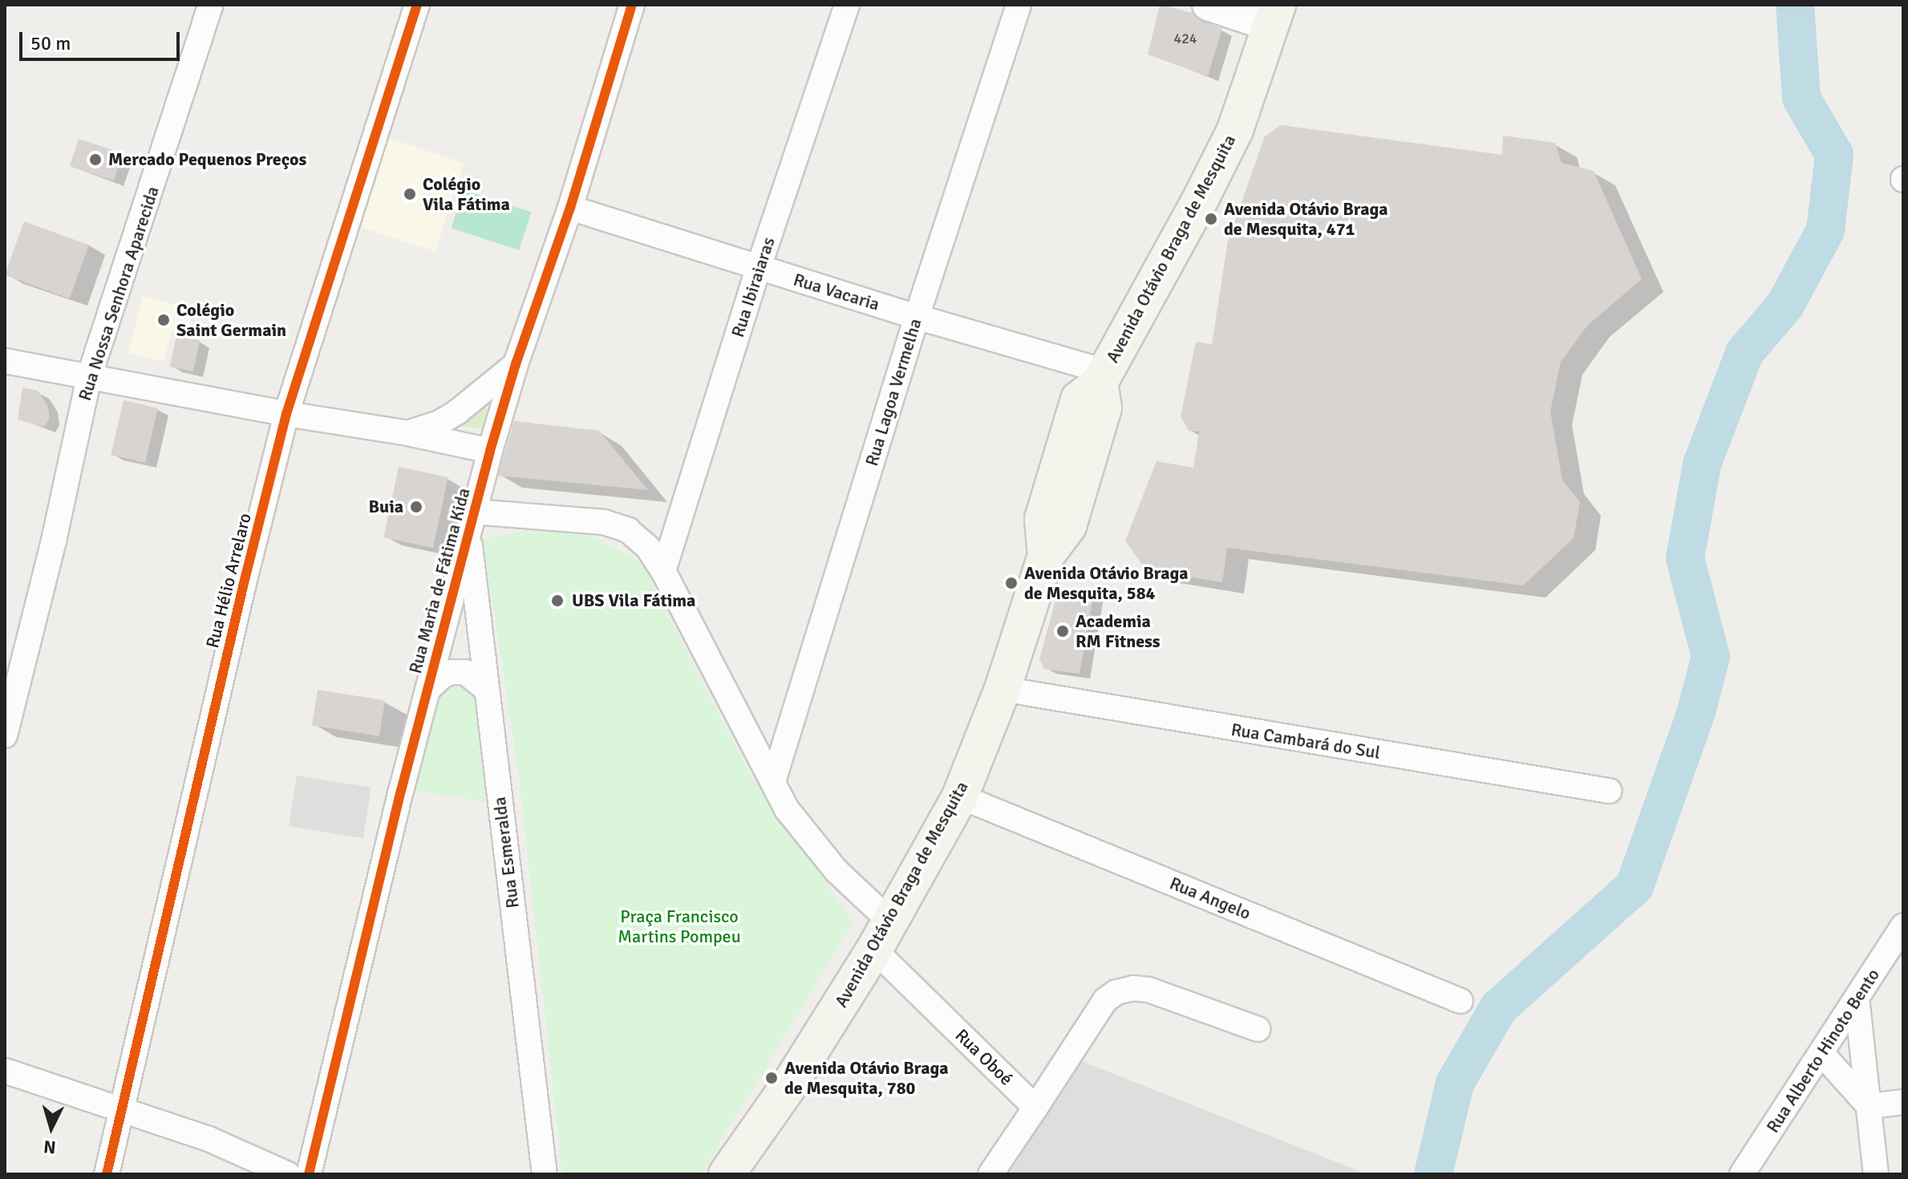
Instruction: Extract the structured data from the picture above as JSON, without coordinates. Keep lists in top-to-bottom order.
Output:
{
  "streets": {
    "main road": ["Avenida Otávio Braga de Mesquita"],
    "street": [
      "Rua Ibiraiaras",
      "Rua Vacaria",
      "Rua Nossa Senhora Aparecida",
      "Rua Lagoa Vermelha",
      "Rua Hélio Arrelaro",
      "Rua Maria de Fátima Kida",
      "Rua Cambará do Sul",
      "Rua Esmeralda",
      "Rua Angelo",
      "Rua Alberto Hinoto Bento",
      "Rua Oboé"
    ]
  },
  "crossings": [
    ["Avenida Otávio Braga de Mesquita", "Rua Vacaria"],
    ["Avenida Otávio Braga de Mesquita", "Rua Cambará do Sul"],
    ["Avenida Otávio Braga de Mesquita", "Rua Angelo"],
    ["Avenida Otávio Braga de Mesquita", "Rua Oboé"],
    ["Rua Ibiraiaras", "Rua Vacaria"],
    ["Rua Ibiraiaras", "Rua Oboé"],
    ["Rua Vacaria", "Rua Lagoa Vermelha"],
    ["Rua Vacaria", "Rua Maria de Fátima Kida"],
    ["Rua Lagoa Vermelha", "Rua Oboé"],
    ["Rua Maria de Fátima Kida", "Rua Esmeralda"],
    ["Rua Maria de Fátima Kida", "Rua Oboé"],
    ["Rua Esmeralda", "Rua Oboé"]
  ],
  "parks": ["Praça Francisco Martins Pompeu"],
  "places": [
    "Mercado Pequenos Preços",
    "Colégio Vila Fátima",
    "Avenida Otávio Braga de Mesquita, 471",
    "Colégio Saint Germain",
    "Buia",
    "Avenida Otávio Braga de Mesquita, 584",
    "UBS Vila Fátima",
    "Academia RM Fitness",
    "Avenida Otávio Braga de Mesquita, 780"
  ],
  "house_numbers": ["424"],
  "scale_bar": "50 m",
  "north": "bottom"
}
